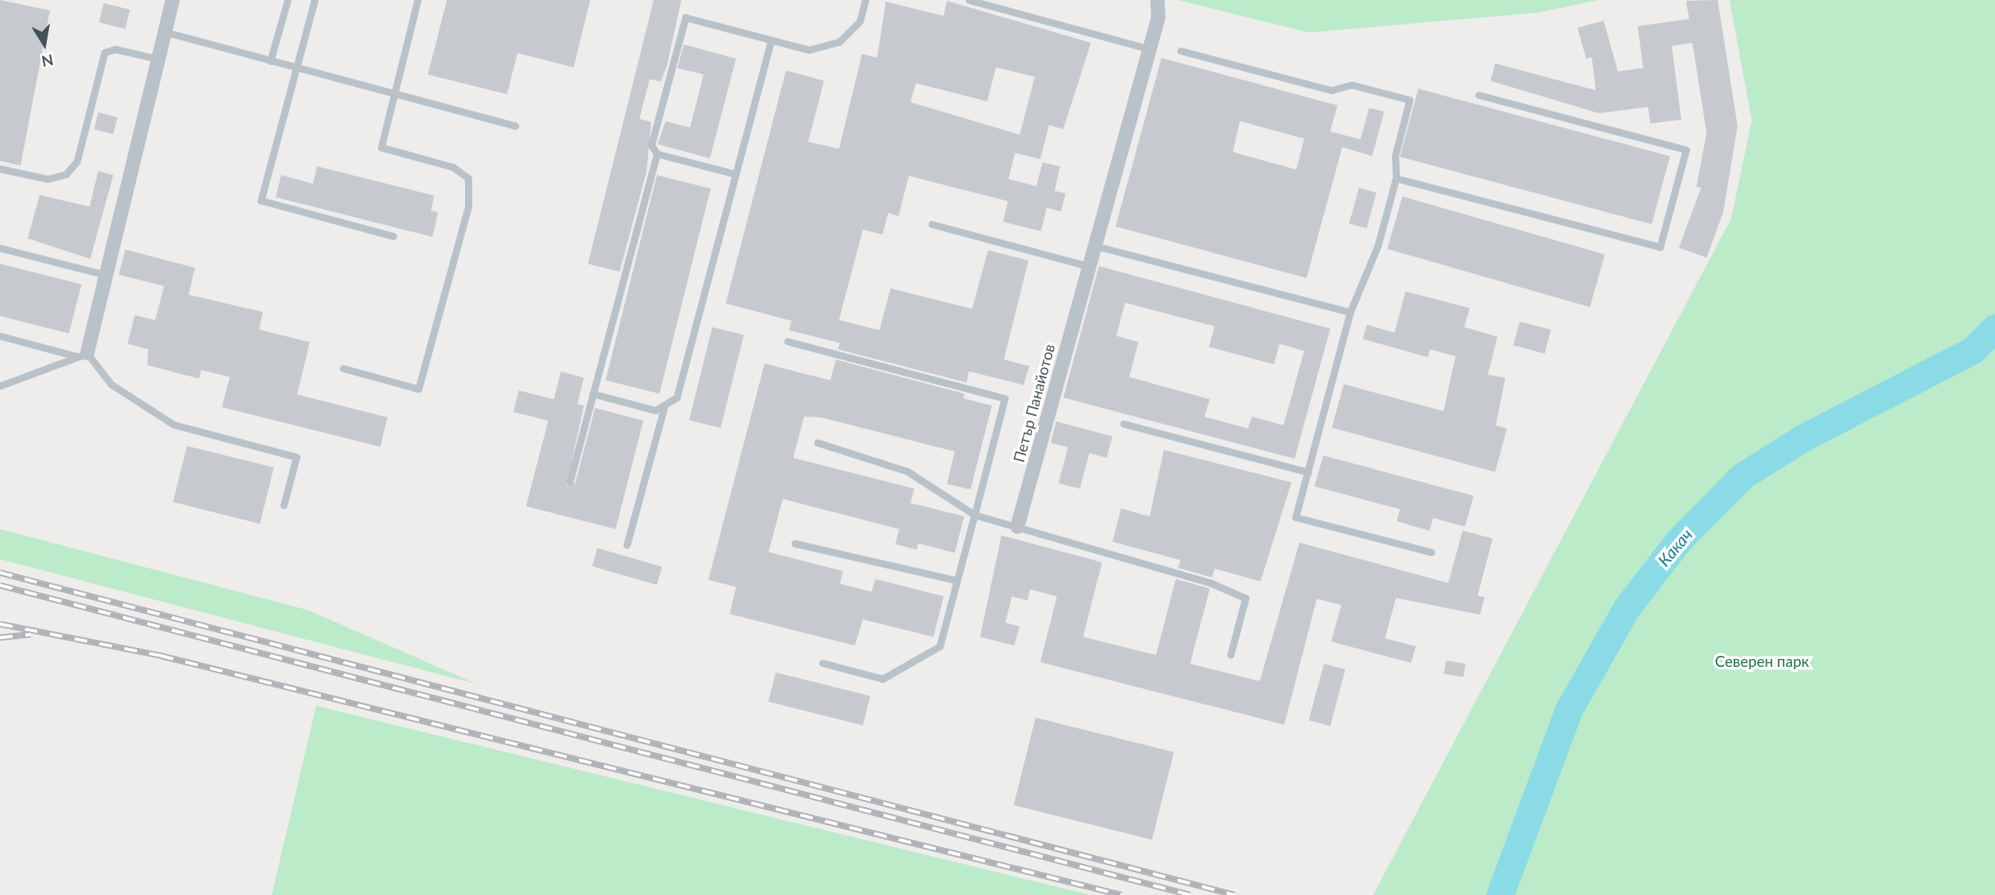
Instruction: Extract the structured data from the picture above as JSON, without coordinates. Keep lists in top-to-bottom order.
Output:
{
  "streets": {
    "street": ["Петър Панайотов"]
  },
  "water": ["Какач"],
  "parks": ["Северен парк"],
  "north": "bottom"
}
